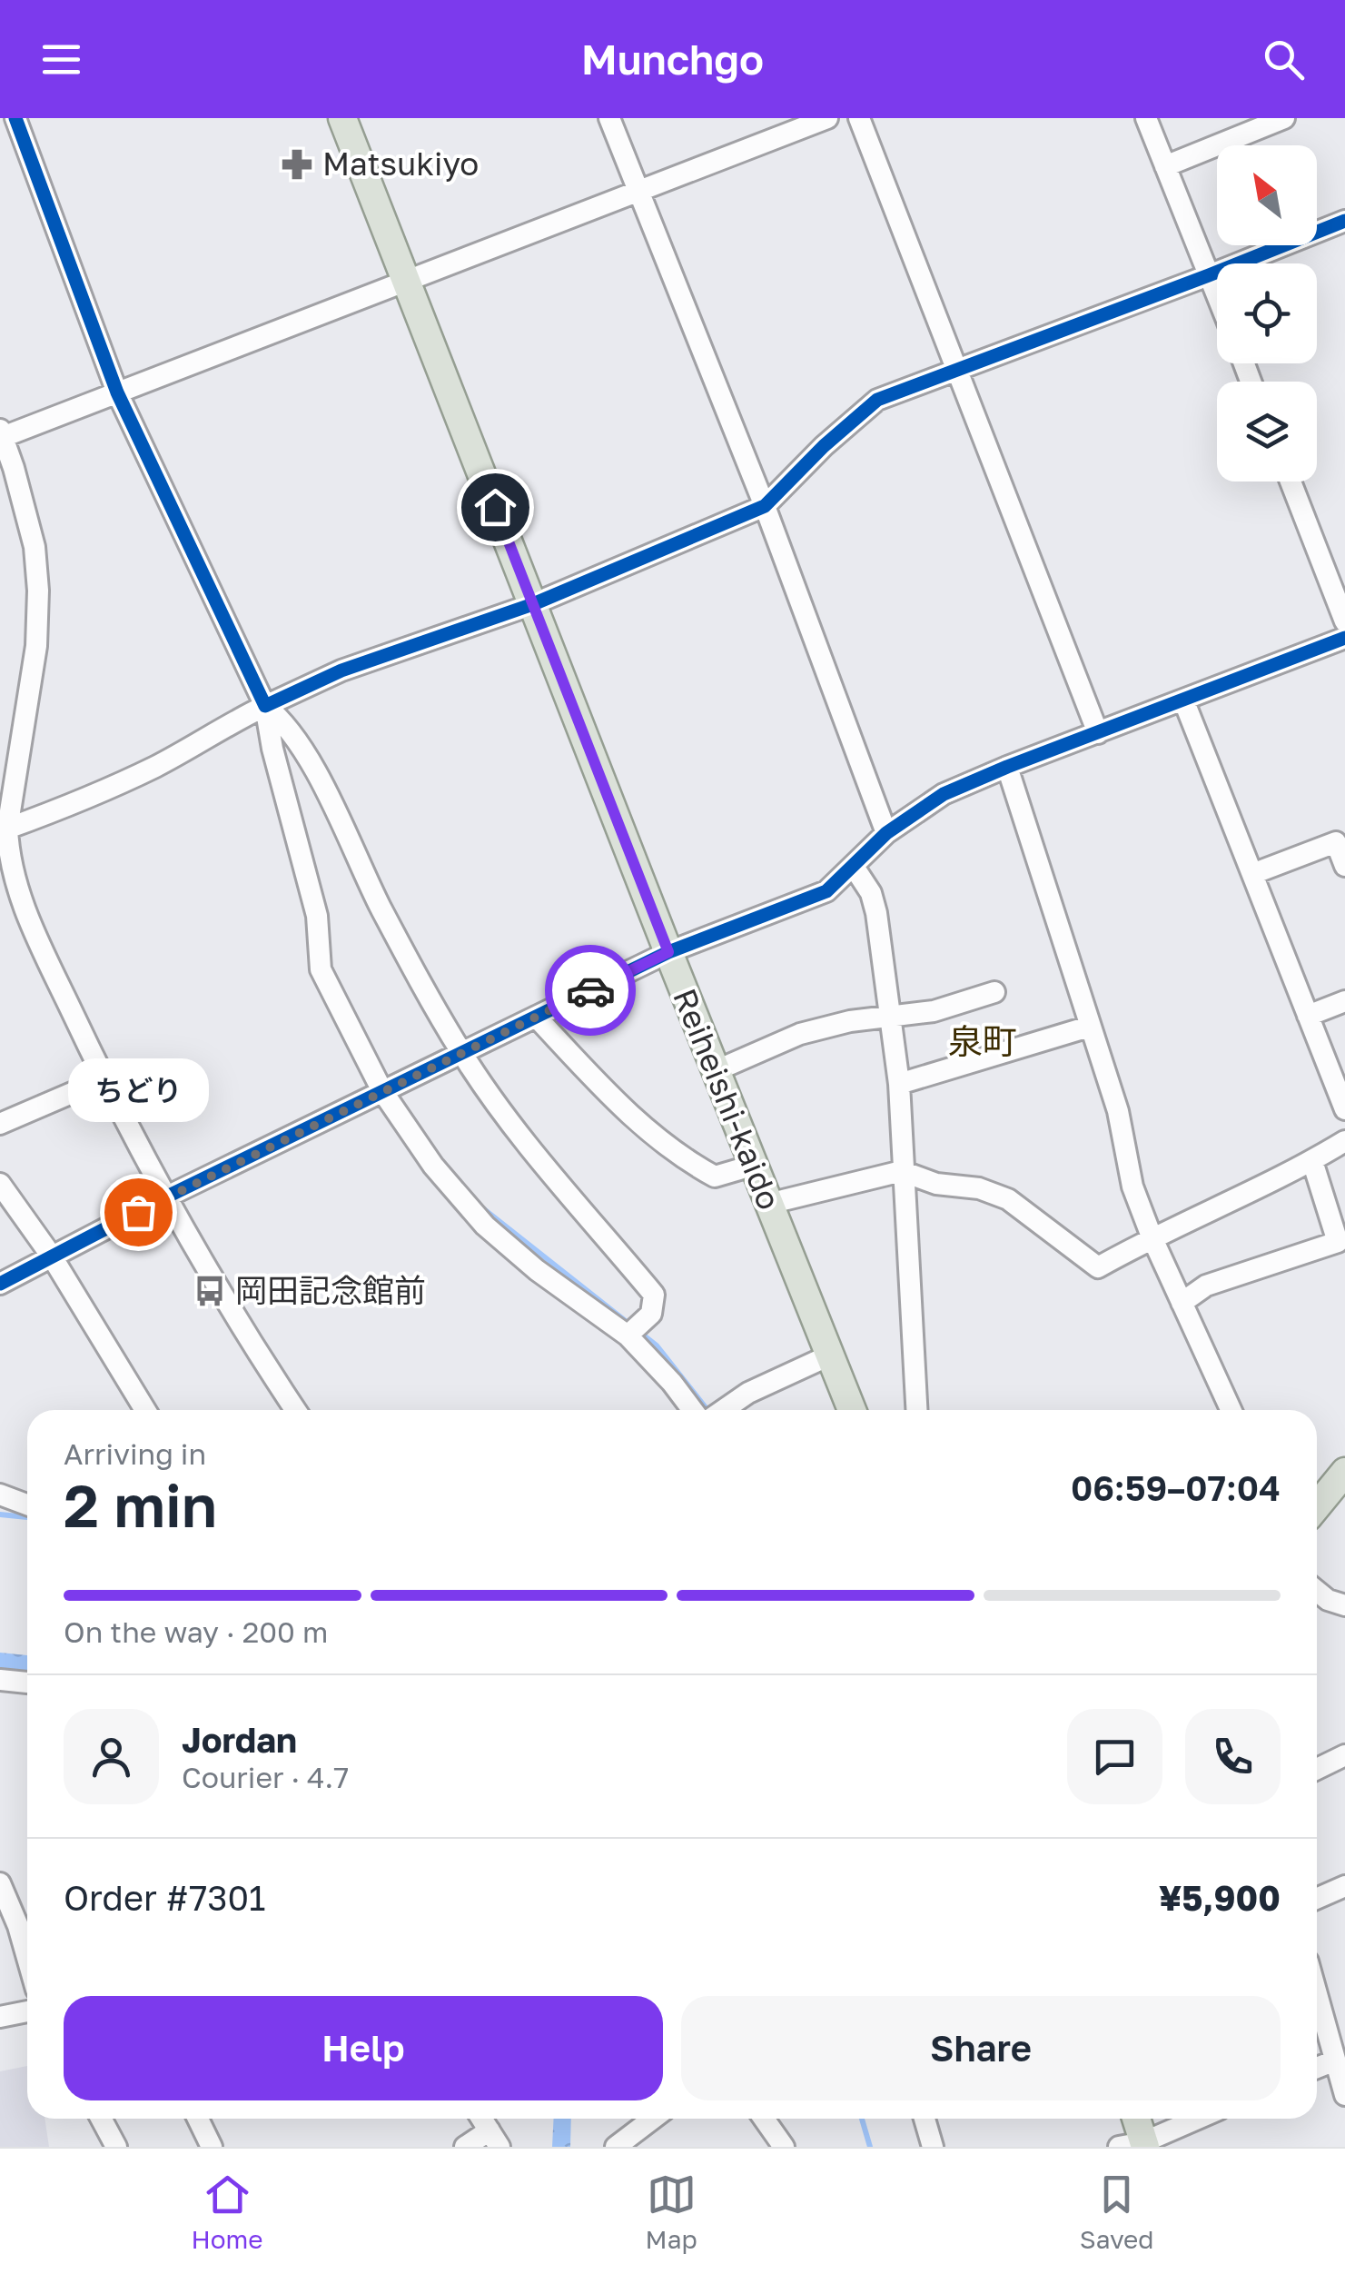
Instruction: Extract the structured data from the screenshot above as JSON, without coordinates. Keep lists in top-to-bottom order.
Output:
{
  "streets": {
    "main road": ["Reiheishi-kaido"]
  },
  "districts": ["泉町"],
  "places": {
    "pharmacy": ["Matsukiyo"],
    "other": ["ちどり"],
    "bus stop": ["岡田記念館前"]
  },
  "north": "top left",
  "page": {
    "header": "Munchgo",
    "bubble": "ちどり",
    "heading": ["2 min", "Arriving in", "06:59–07:04"],
    "panel": [
      "Jordan",
      "Courier · 4.7",
      "Order #7301",
      "¥5,900"
    ],
    "bar": "On the way · 200 m",
    "buttons": ["Help", "Share"],
    "tabs": ["Home", "Map", "Saved"]
  }
}
